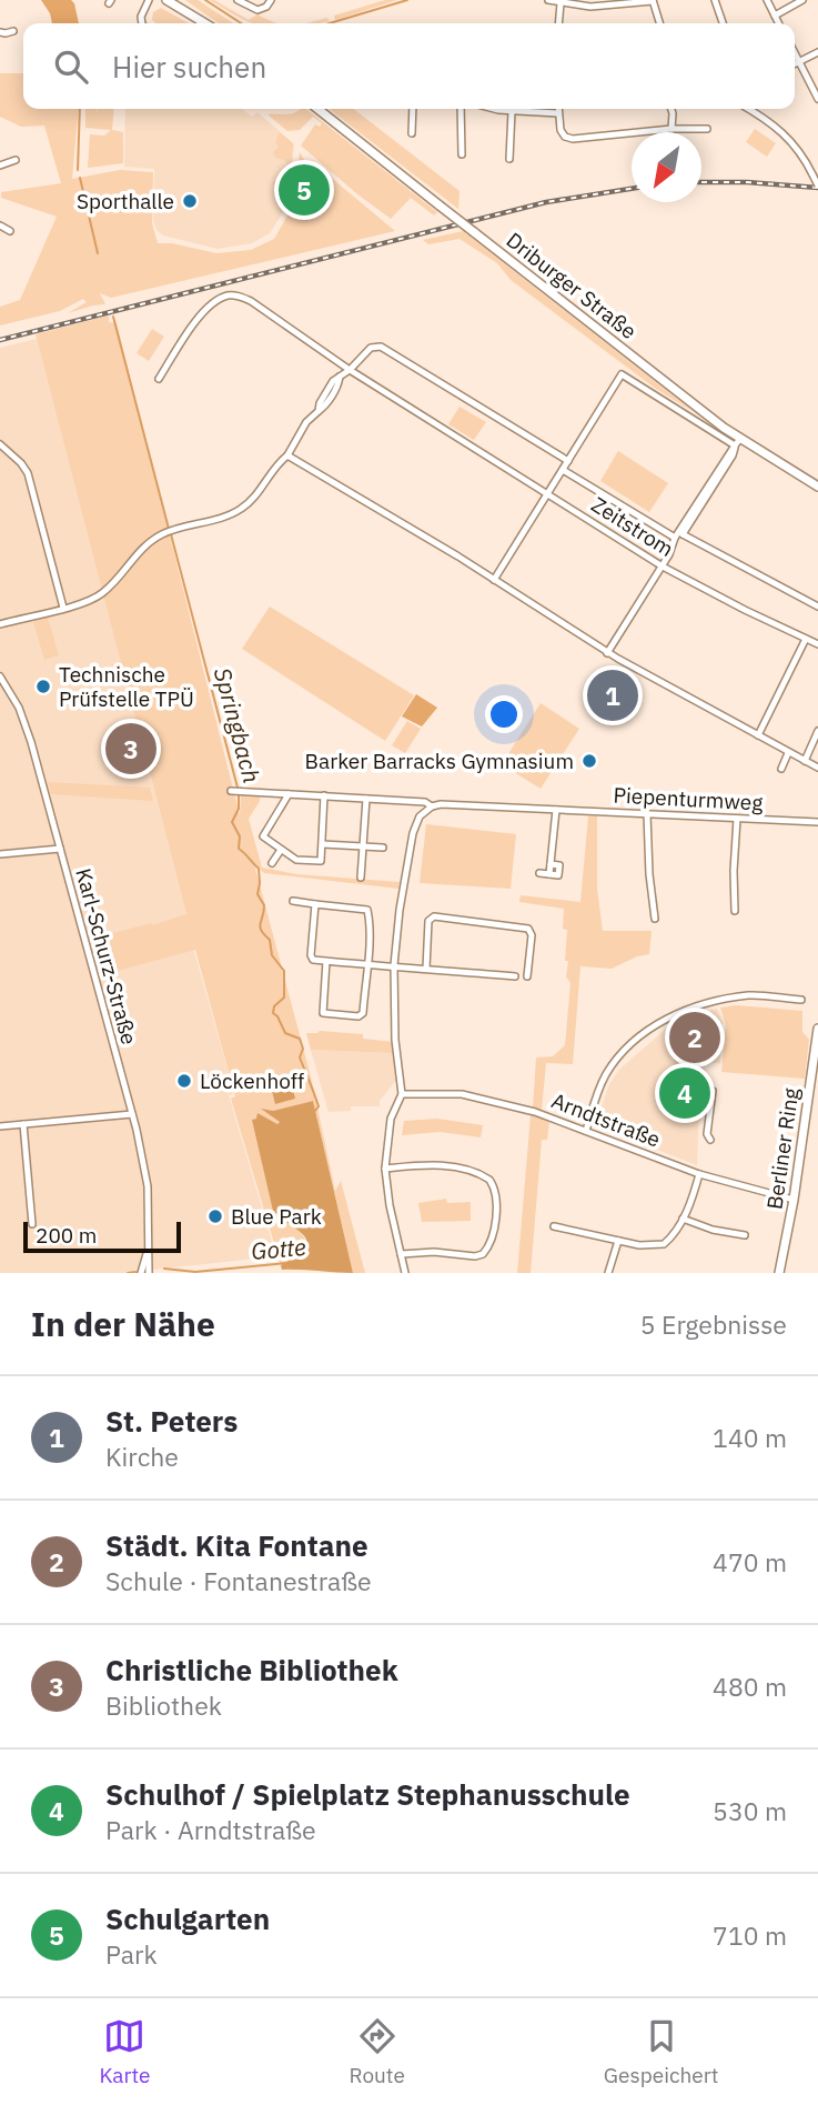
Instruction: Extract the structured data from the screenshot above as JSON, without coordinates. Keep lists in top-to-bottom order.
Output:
{
  "streets": {
    "main road": ["Driburger Straße", "Berliner Ring"],
    "street": [
      "Zeitstrom",
      "Piepenturmweg",
      "Karl-Schurz-Straße",
      "Arndtstraße"
    ]
  },
  "crossings": [
    ["Arndtstraße", "Berliner Ring"]
  ],
  "water": ["Springbach", "Gotte"],
  "places": [
    "Sporthalle",
    "Technische Prüfstelle TPÜ",
    "Barker Barracks Gymnasium",
    "Löckenhoff",
    "Blue Park"
  ],
  "scale_bar": "200 m",
  "north": "bottom left",
  "page": {
    "search": "Hier suchen",
    "pins": [
      "5",
      "1",
      "3",
      "2",
      "4"
    ],
    "scale": "200 m",
    "heading": ["In der Nähe", "5 Ergebnisse"],
    "list": [
      {
        "mark": "1",
        "name": "St. Peters",
        "note": "Kirche",
        "value": "140 m"
      },
      {
        "mark": "2",
        "name": "Städt. Kita Fontane",
        "note": "Schule · Fontanestraße",
        "value": "470 m"
      },
      {
        "mark": "3",
        "name": "Christliche Bibliothek",
        "note": "Bibliothek",
        "value": "480 m"
      },
      {
        "mark": "4",
        "name": "Schulhof / Spielplatz Stephanusschule",
        "note": "Park · Arndtstraße",
        "value": "530 m"
      },
      {
        "mark": "5",
        "name": "Schulgarten",
        "note": "Park",
        "value": "710 m"
      }
    ],
    "nav": ["Karte", "Route", "Gespeichert"]
  }
}
